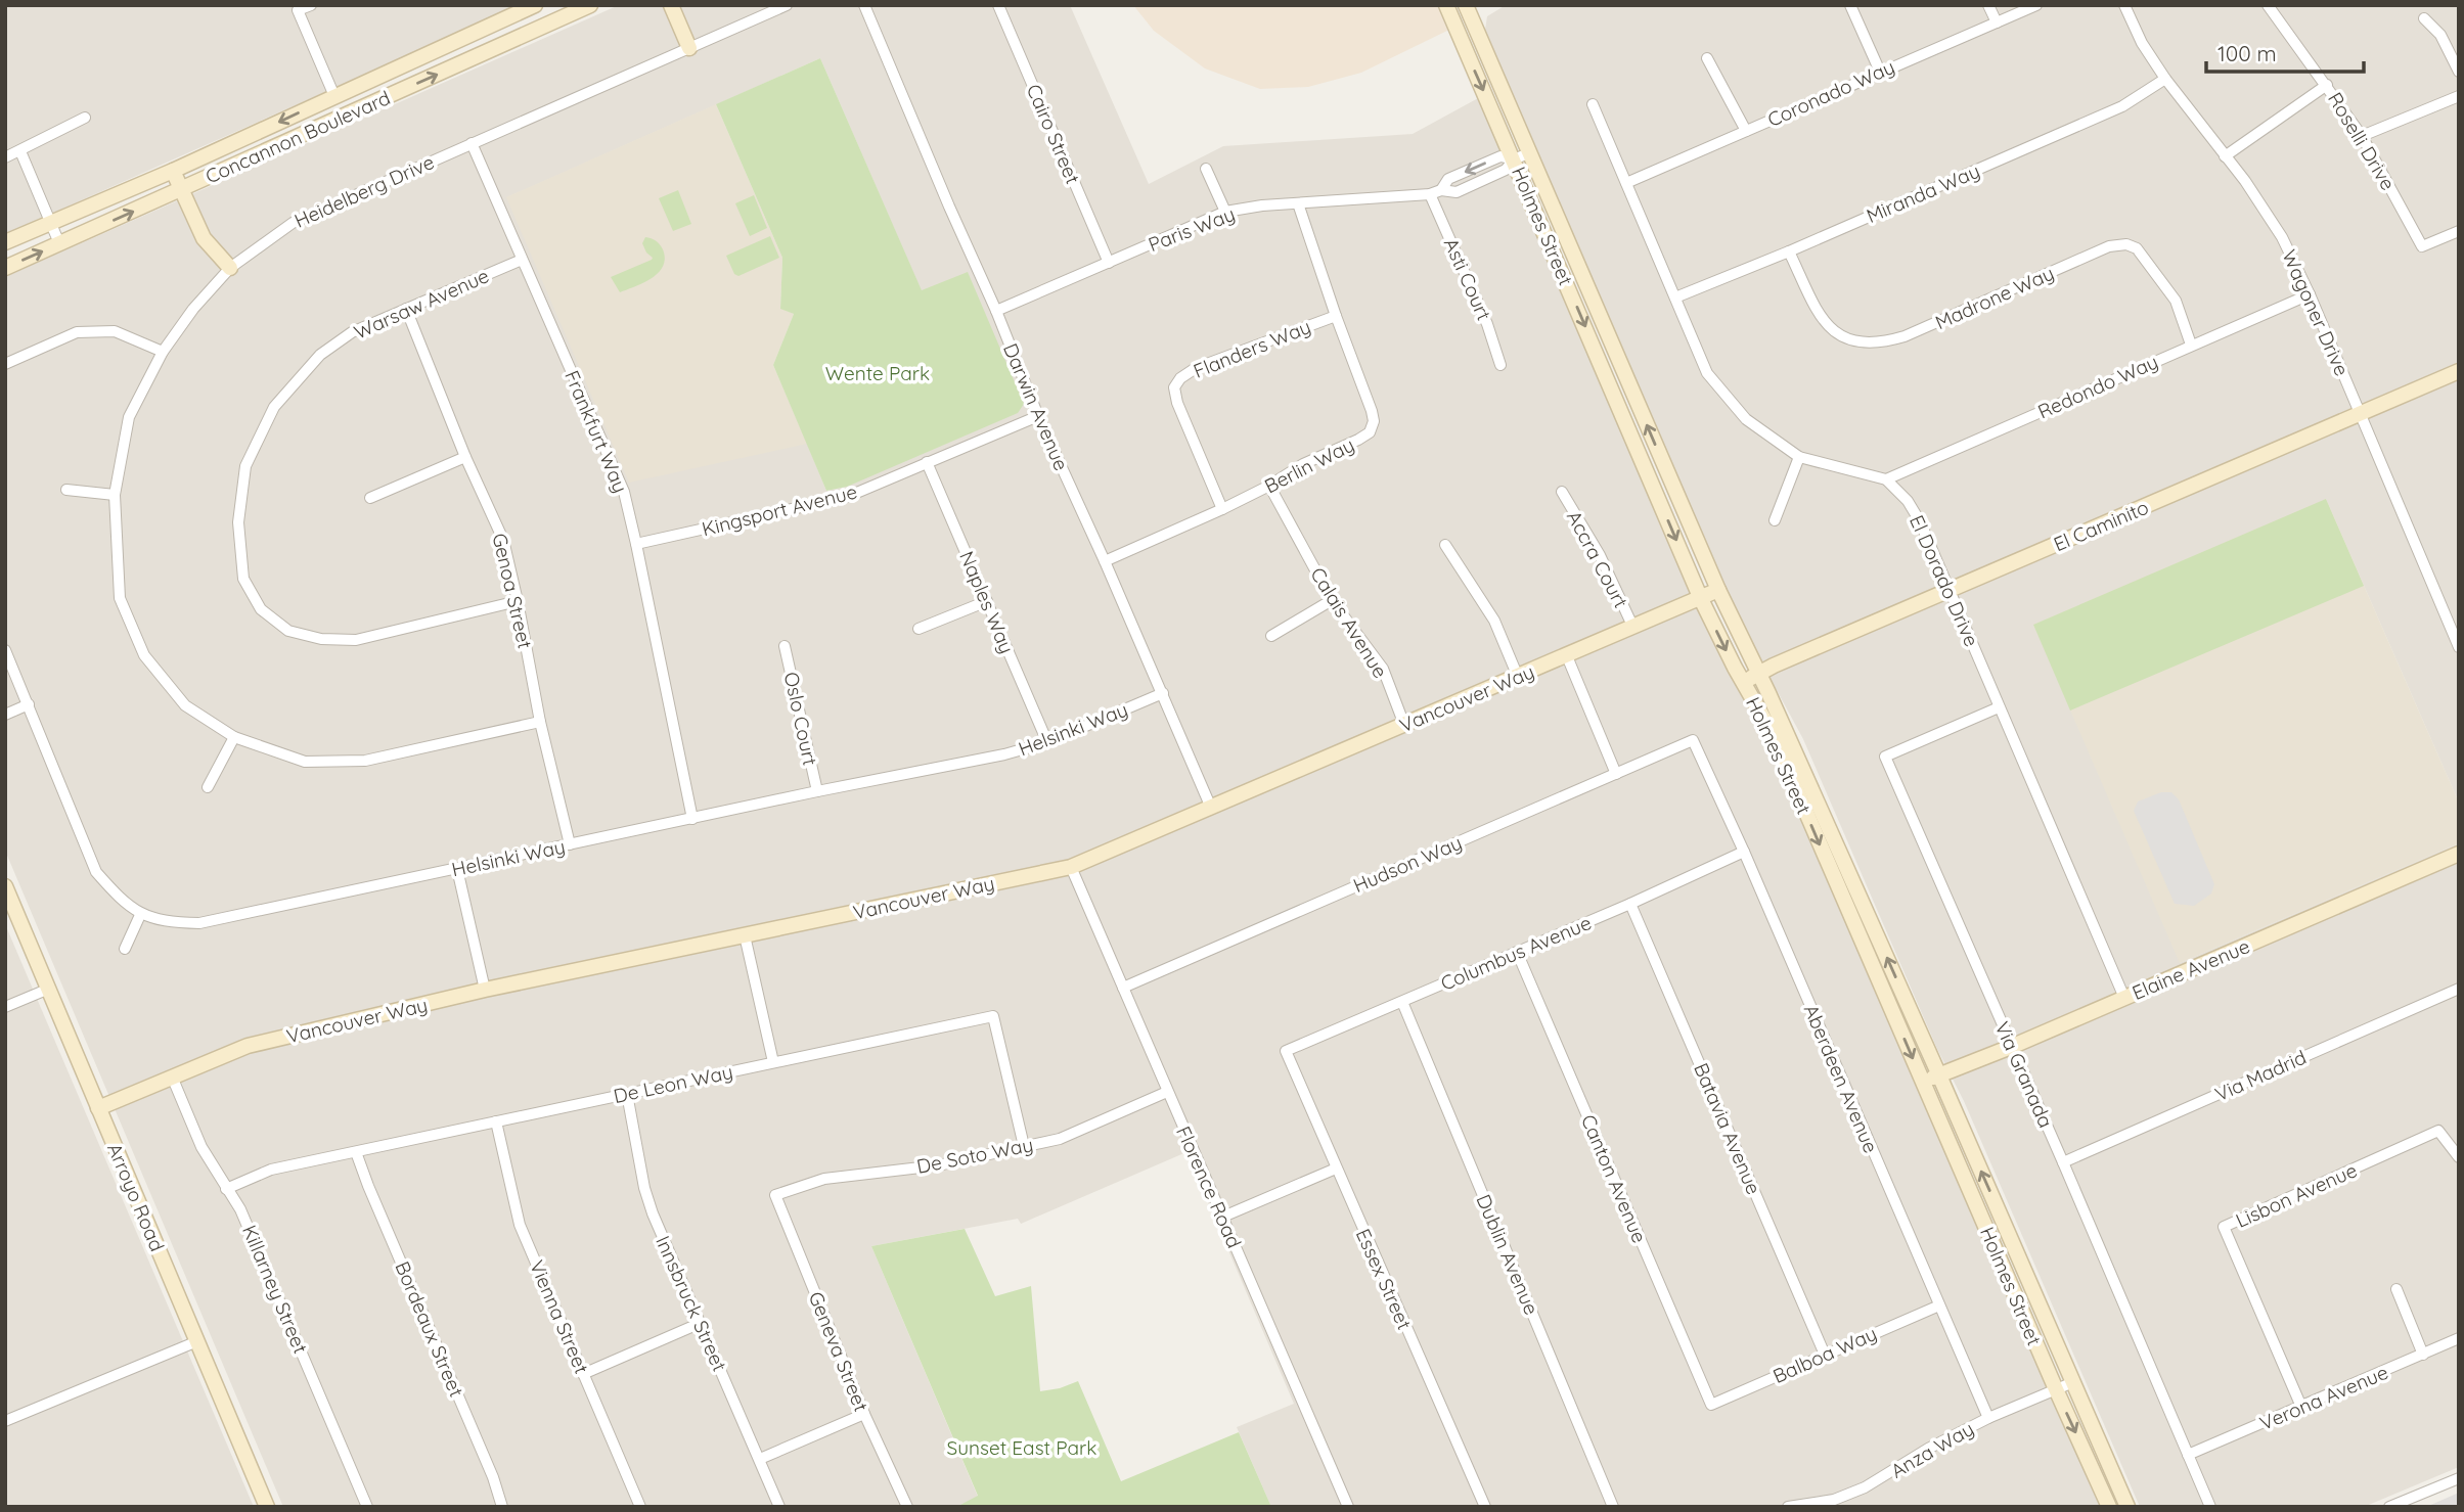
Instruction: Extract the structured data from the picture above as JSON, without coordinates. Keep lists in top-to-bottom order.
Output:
{
  "streets": {
    "main road": [
      "Concannon Boulevard",
      "Holmes Street",
      "El Caminito",
      "Vancouver Way",
      "Elaine Avenue",
      "Arroyo Road"
    ],
    "street": [
      "Coronado Way",
      "Cairo Street",
      "Roselli Drive",
      "Heidelberg Drive",
      "Miranda Way",
      "Paris Way",
      "Asti Court",
      "Madrone Way",
      "Warsaw Avenue",
      "Wagoner Drive",
      "Flanders Way",
      "Redondo Way",
      "Darwin Avenue",
      "Frankfurt Way",
      "Berlin Way",
      "Kingsport Avenue",
      "Accra Court",
      "El Dorado Drive",
      "Genoa Street",
      "Naples Way",
      "Calais Avenue",
      "Oslo Court",
      "Helsinki Way",
      "Hudson Way",
      "Columbus Avenue",
      "Via Granada",
      "Via Madrid",
      "Aberdeen Avenue",
      "De Leon Way",
      "Batavia Avenue",
      "De Soto Way",
      "Canton Avenue",
      "Florence Road",
      "Lisbon Avenue",
      "Dublin Avenue",
      "Essex Street",
      "Killarney Street",
      "Innsbruck Street",
      "Vienna Street",
      "Bordeaux Street",
      "Geneva Street",
      "Balboa Way",
      "Verona Avenue",
      "Anza Way"
    ]
  },
  "crossings": [
    ["Cairo Street", "Paris Way"],
    ["Heidelberg Drive", "Frankfurt Way"],
    ["Heidelberg Drive", "Genoa Street"],
    ["Miranda Way", "Madrone Way"],
    ["Miranda Way", "Wagoner Drive"],
    ["Holmes Street", "Paris Way"],
    ["Holmes Street", "El Caminito"],
    ["Holmes Street", "Vancouver Way"],
    ["Holmes Street", "Elaine Avenue"],
    ["Holmes Street", "Anza Way"],
    ["Paris Way", "Asti Court"],
    ["Paris Way", "Darwin Avenue"],
    ["Paris Way", "Berlin Way"],
    ["Madrone Way", "Redondo Way"],
    ["Warsaw Avenue", "Frankfurt Way"],
    ["Warsaw Avenue", "Genoa Street"],
    ["Wagoner Drive", "Redondo Way"],
    ["Wagoner Drive", "El Caminito"],
    ["Flanders Way", "Berlin Way"],
    ["Redondo Way", "El Dorado Drive"],
    ["Darwin Avenue", "Berlin Way"],
    ["Darwin Avenue", "Kingsport Avenue"],
    ["Darwin Avenue", "Vancouver Way"],
    ["Darwin Avenue", "Helsinki Way"],
    ["Frankfurt Way", "Kingsport Avenue"],
    ["Frankfurt Way", "Helsinki Way"],
    ["Berlin Way", "Calais Avenue"],
    ["Kingsport Avenue", "Naples Way"],
    ["El Caminito", "El Dorado Drive"],
    ["Accra Court", "Vancouver Way"],
    ["El Dorado Drive", "Elaine Avenue"],
    ["El Dorado Drive", "Via Granada"],
    ["Genoa Street", "Helsinki Way"],
    ["Naples Way", "Helsinki Way"],
    ["Calais Avenue", "Vancouver Way"],
    ["Vancouver Way", "Florence Road"],
    ["Vancouver Way", "Arroyo Road"],
    ["Vancouver Way", "Killarney Street"],
    ["Oslo Court", "Helsinki Way"],
    ["Hudson Way", "Aberdeen Avenue"],
    ["Hudson Way", "Florence Road"],
    ["Columbus Avenue", "Aberdeen Avenue"],
    ["Columbus Avenue", "Batavia Avenue"],
    ["Columbus Avenue", "Canton Avenue"],
    ["Columbus Avenue", "Dublin Avenue"],
    ["Columbus Avenue", "Essex Street"],
    ["Elaine Avenue", "Via Granada"],
    ["Via Granada", "Via Madrid"],
    ["Via Granada", "Verona Avenue"],
    ["Aberdeen Avenue", "Balboa Way"],
    ["Aberdeen Avenue", "Anza Way"],
    ["De Leon Way", "De Soto Way"],
    ["De Leon Way", "Killarney Street"],
    ["De Leon Way", "Innsbruck Street"],
    ["De Leon Way", "Vienna Street"],
    ["De Leon Way", "Bordeaux Street"],
    ["Batavia Avenue", "Balboa Way"],
    ["De Soto Way", "Florence Road"],
    ["De Soto Way", "Geneva Street"],
    ["Canton Avenue", "Balboa Way"],
    ["Lisbon Avenue", "Verona Avenue"]
  ],
  "parks": ["Wente Park", "Sunset East Park"],
  "scale_bar": "100 m"
}
